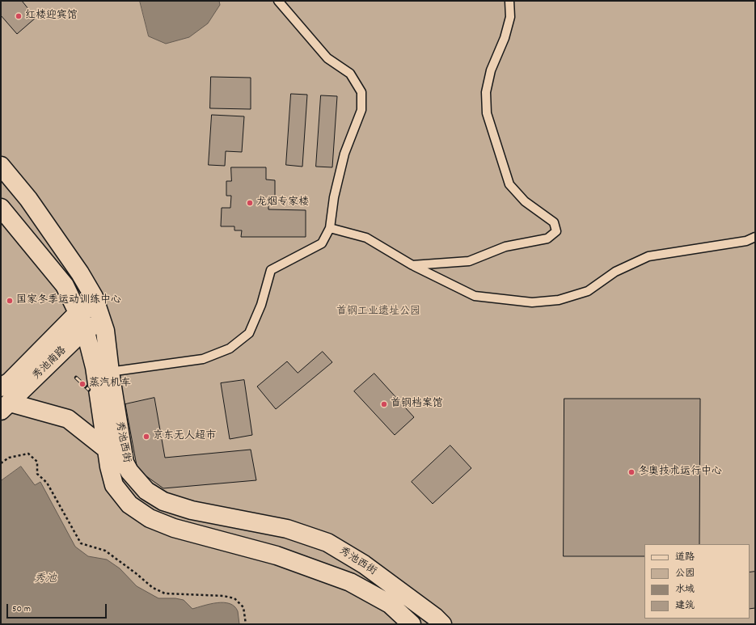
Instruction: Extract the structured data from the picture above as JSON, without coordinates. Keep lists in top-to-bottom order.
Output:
{
  "streets": {
    "street": ["秀池南路", "秀池西街"]
  },
  "crossings": [
    ["秀池南路", "秀池西街"]
  ],
  "water": ["秀池"],
  "parks": ["首钢工业遗址公园"],
  "places": [
    "红楼迎宾馆",
    "龙烟专家楼",
    "国家冬季运动训练中心",
    "蒸汽机车",
    "首钢档案馆",
    "京东无人超市",
    "冬奥技术运行中心"
  ],
  "legend": [
    "道路",
    "公园",
    "水域",
    "建筑"
  ],
  "scale_bar": "50 m"
}
